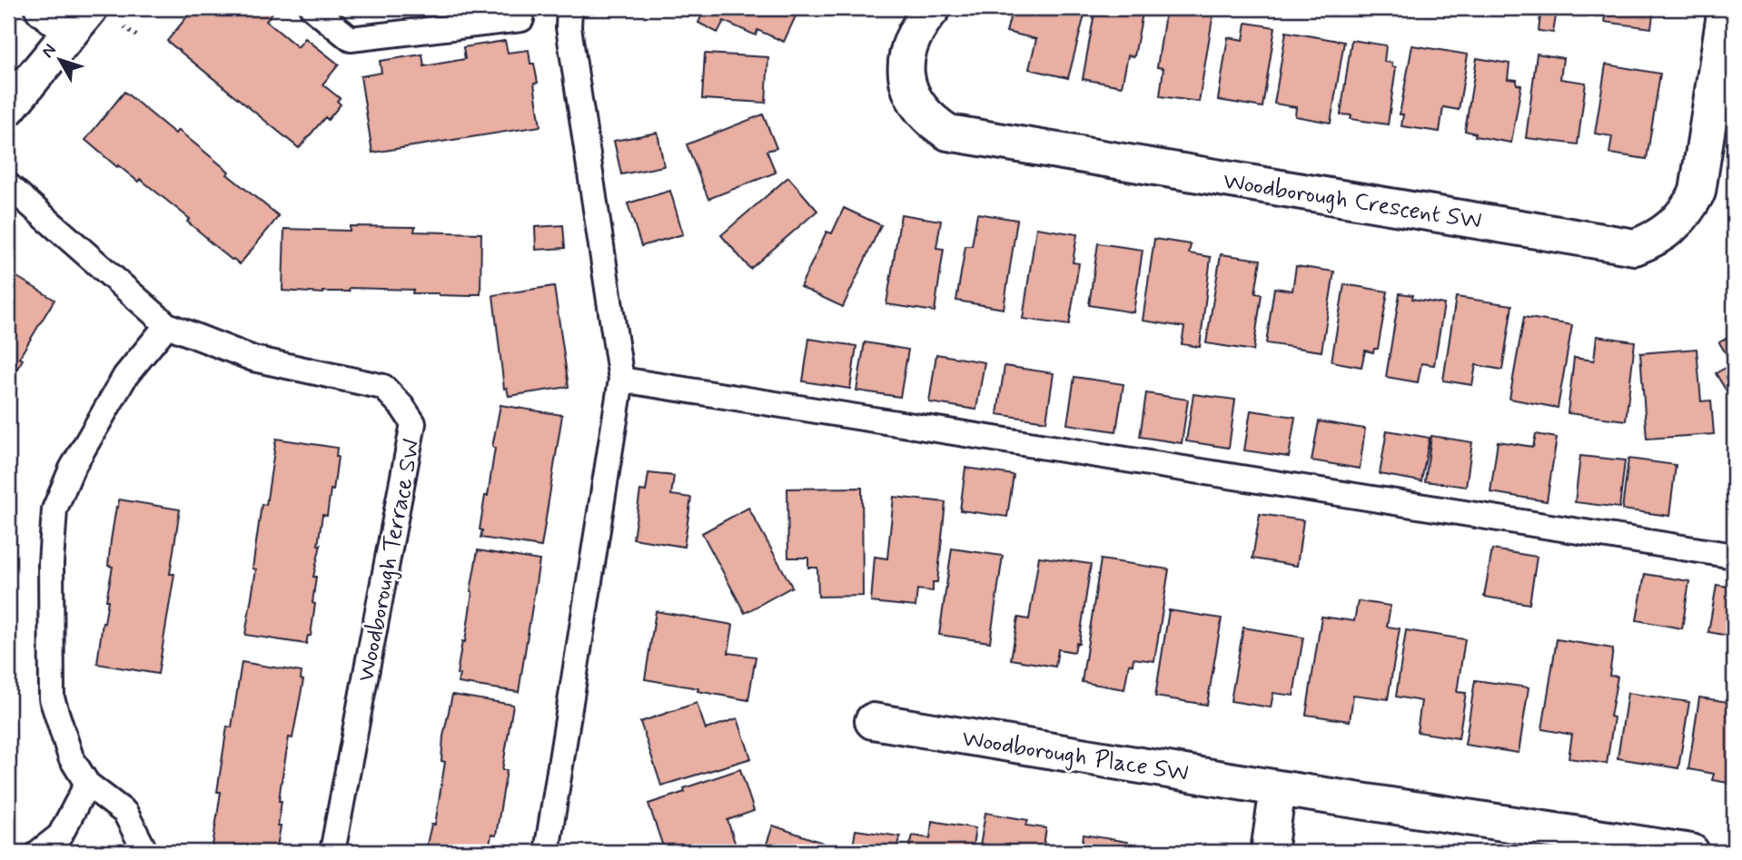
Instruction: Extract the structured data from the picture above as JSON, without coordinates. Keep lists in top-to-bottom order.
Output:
{
  "streets": {
    "street": ["Woodborough Crescent SW", "Woodborough Place SW"],
    "lane": ["Woodborough Terrace SW"]
  },
  "north": "top left"
}
